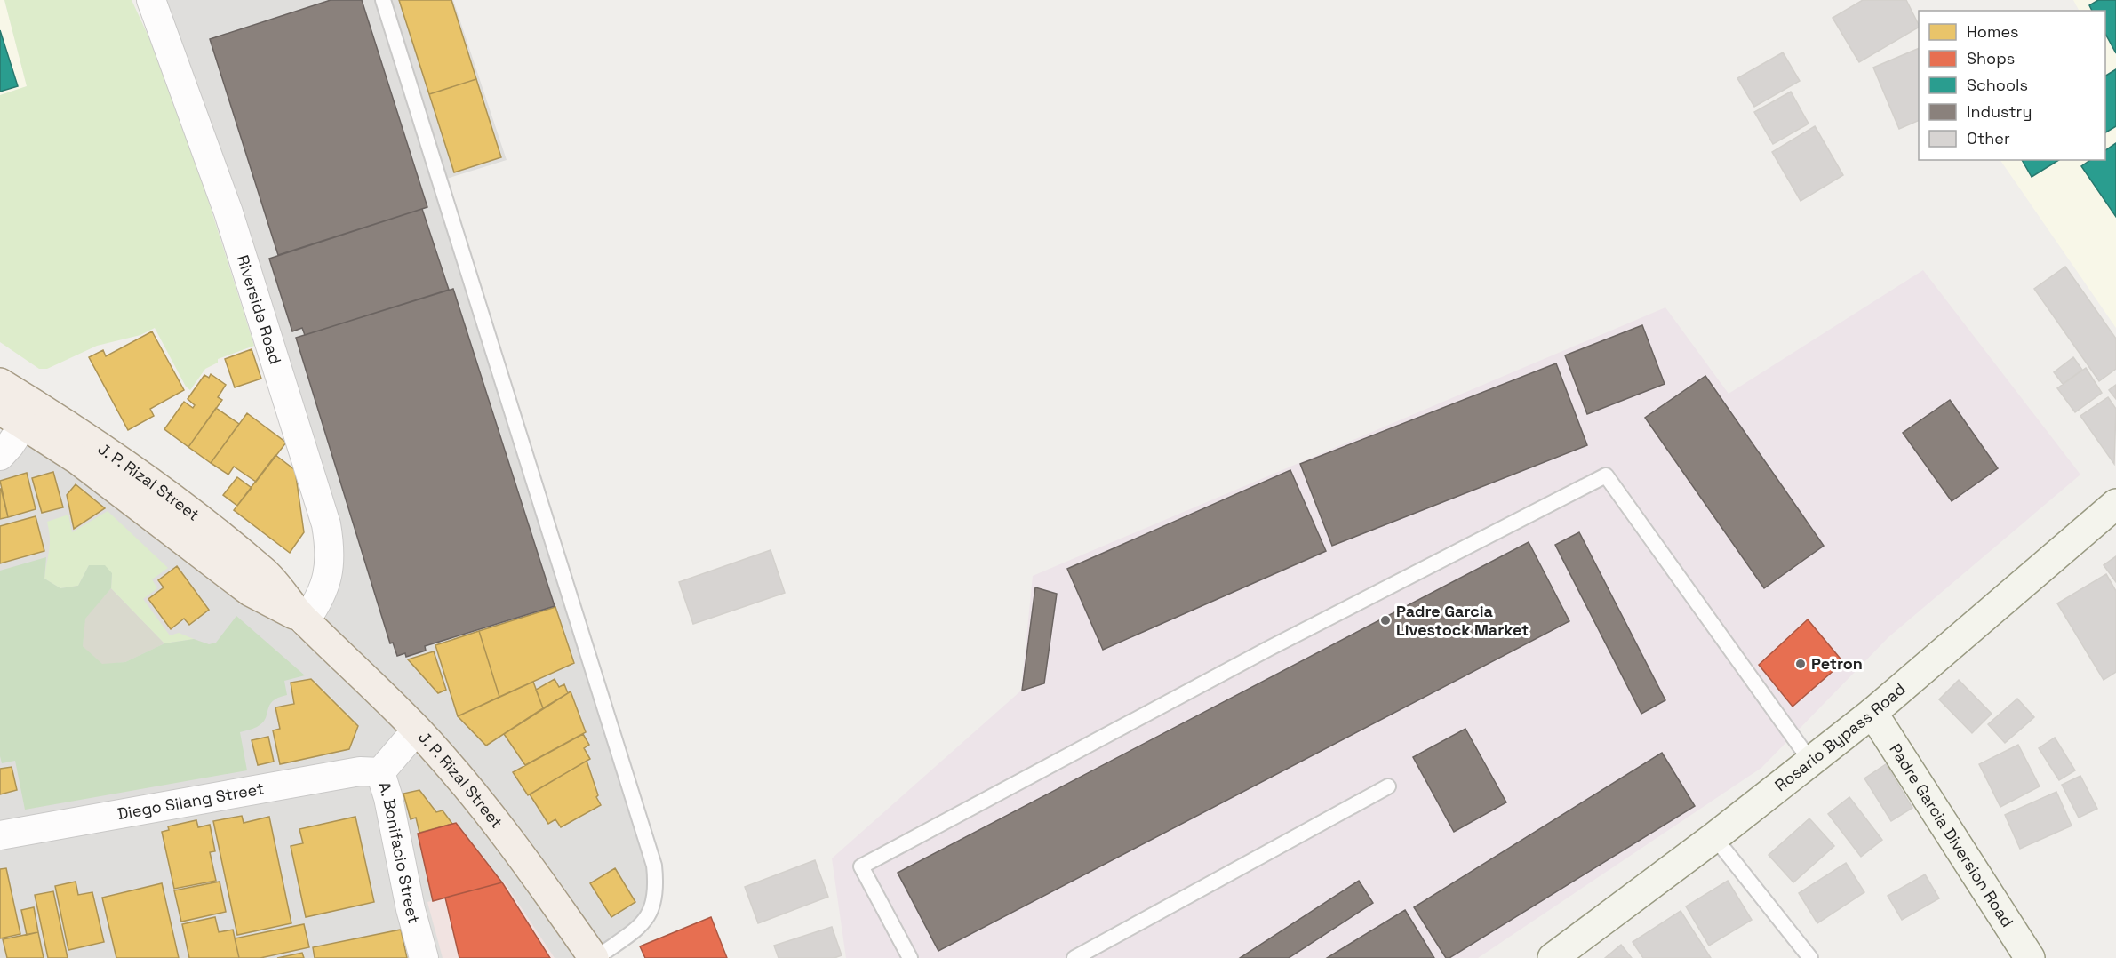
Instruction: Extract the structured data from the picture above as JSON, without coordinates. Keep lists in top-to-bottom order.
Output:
{
  "streets": {
    "main road": ["J. P. Rizal Street", "Rosario Bypass Road", "Padre Garcia Diversion Road"],
    "street": ["Riverside Road", "Diego Silang Street", "A. Bonifacio Street"]
  },
  "crossings": [
    ["Riverside Road", "J. P. Rizal Street"],
    ["J. P. Rizal Street", "A. Bonifacio Street"],
    ["Rosario Bypass Road", "Padre Garcia Diversion Road"],
    ["Diego Silang Street", "A. Bonifacio Street"]
  ],
  "places": ["Padre Garcia Livestock Market", "Petron"],
  "legend": [
    "Homes",
    "Shops",
    "Schools",
    "Industry",
    "Other"
  ]
}
